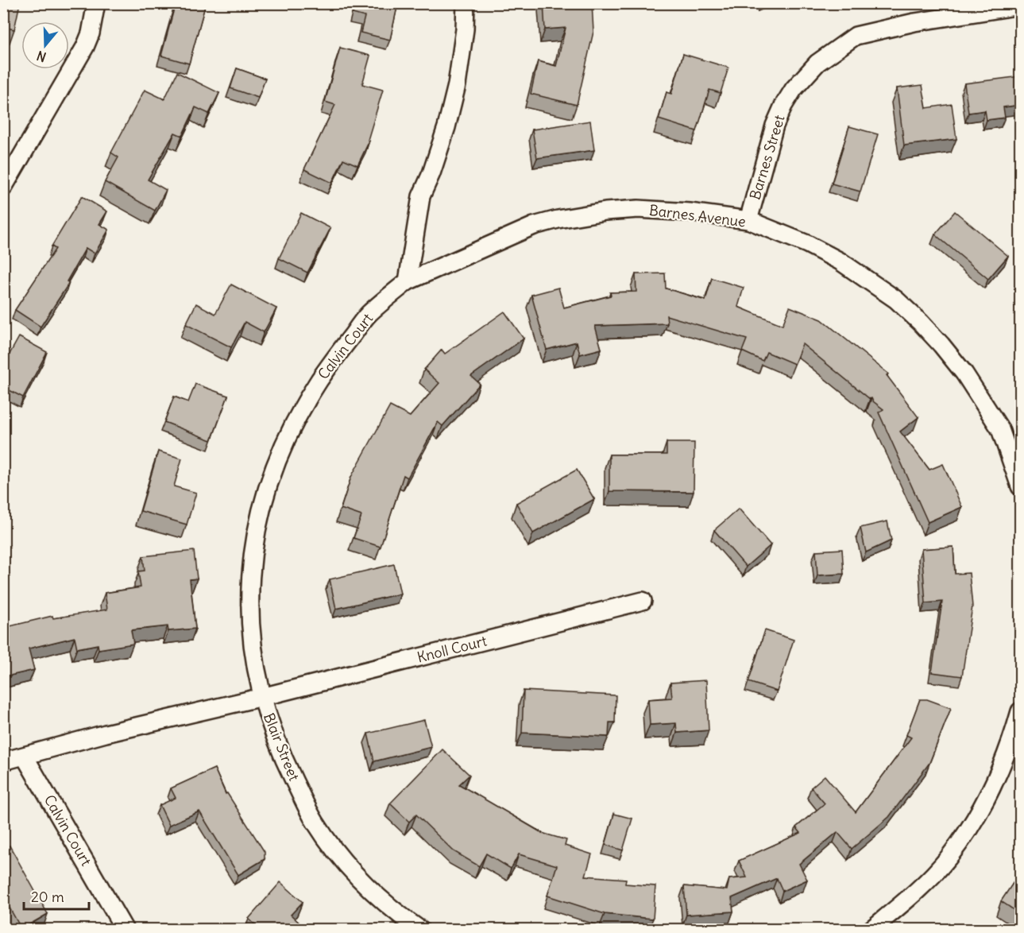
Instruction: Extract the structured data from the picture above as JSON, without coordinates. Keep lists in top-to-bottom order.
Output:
{
  "streets": {
    "street": [
      "Barnes Street",
      "Barnes Avenue",
      "Calvin Court",
      "Knoll Court",
      "Blair Street"
    ]
  },
  "crossings": [
    ["Barnes Street", "Barnes Avenue"],
    ["Barnes Avenue", "Calvin Court"],
    ["Calvin Court", "Knoll Court"],
    ["Calvin Court", "Blair Street"],
    ["Knoll Court", "Blair Street"]
  ],
  "scale_bar": "20 m",
  "north": "bottom"
}
